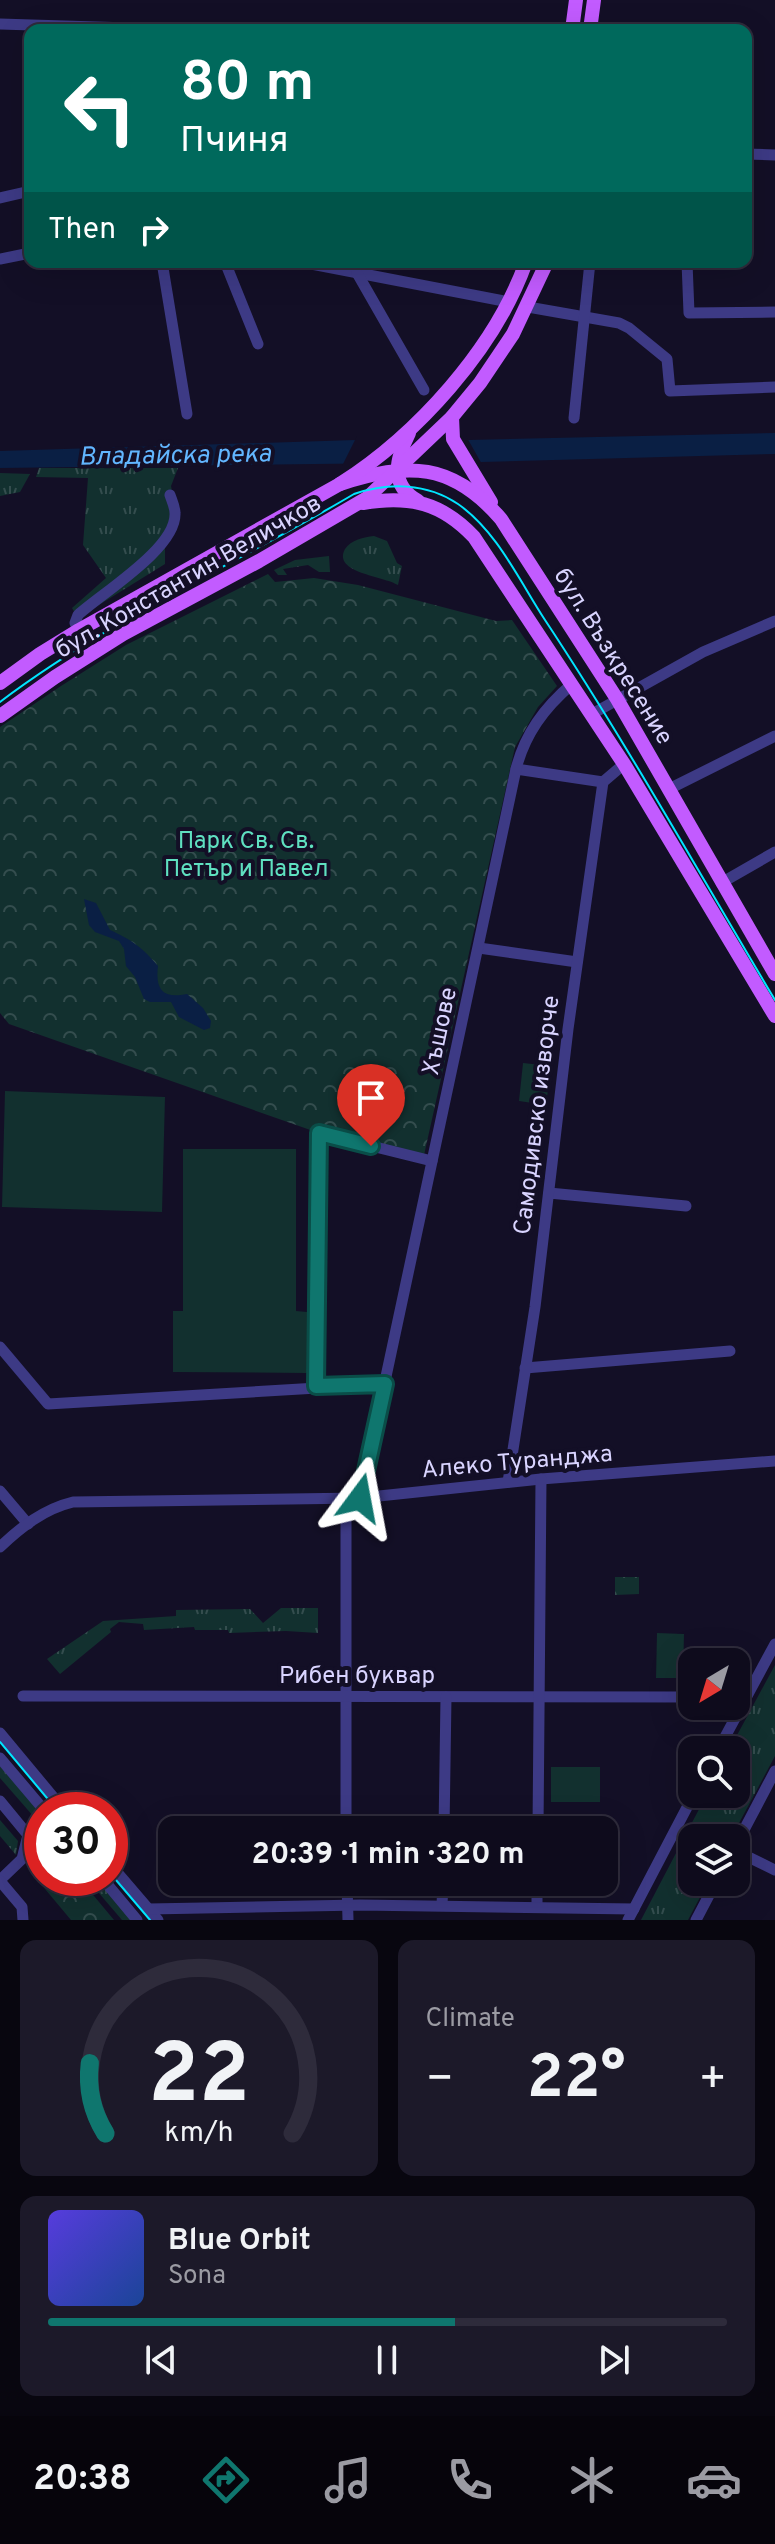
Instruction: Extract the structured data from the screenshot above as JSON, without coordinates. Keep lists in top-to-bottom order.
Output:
{
  "streets": {
    "main road": ["бул. Константин Величков", "бул. Възкресение"],
    "street": [
      "Хъшове",
      "Самодивско изворче",
      "Алеко Туранджа",
      "Рибен буквар"
    ]
  },
  "crossings": [
    ["бул. Константин Величков", "бул. Възкресение"],
    ["бул. Възкресение", "Хъшове"],
    ["Хъшове", "Алеко Туранджа"],
    ["Самодивско изворче", "Алеко Туранджа"]
  ],
  "water": ["Владайска река"],
  "parks": ["Парк Св. Св. Петър и Павел"],
  "north": "bottom left",
  "page": {
    "turn": ["80 m", "Пчиня"],
    "then": "Then",
    "limit": "30",
    "trip": "20:39 · 1 min · 320 m",
    "tile": "Climate",
    "heat": ["−", "22°", "+"],
    "song": ["Blue Orbit", "Sona"],
    "tabs": "20:38",
    "gauge": ["22", "km/h"]
  }
}
